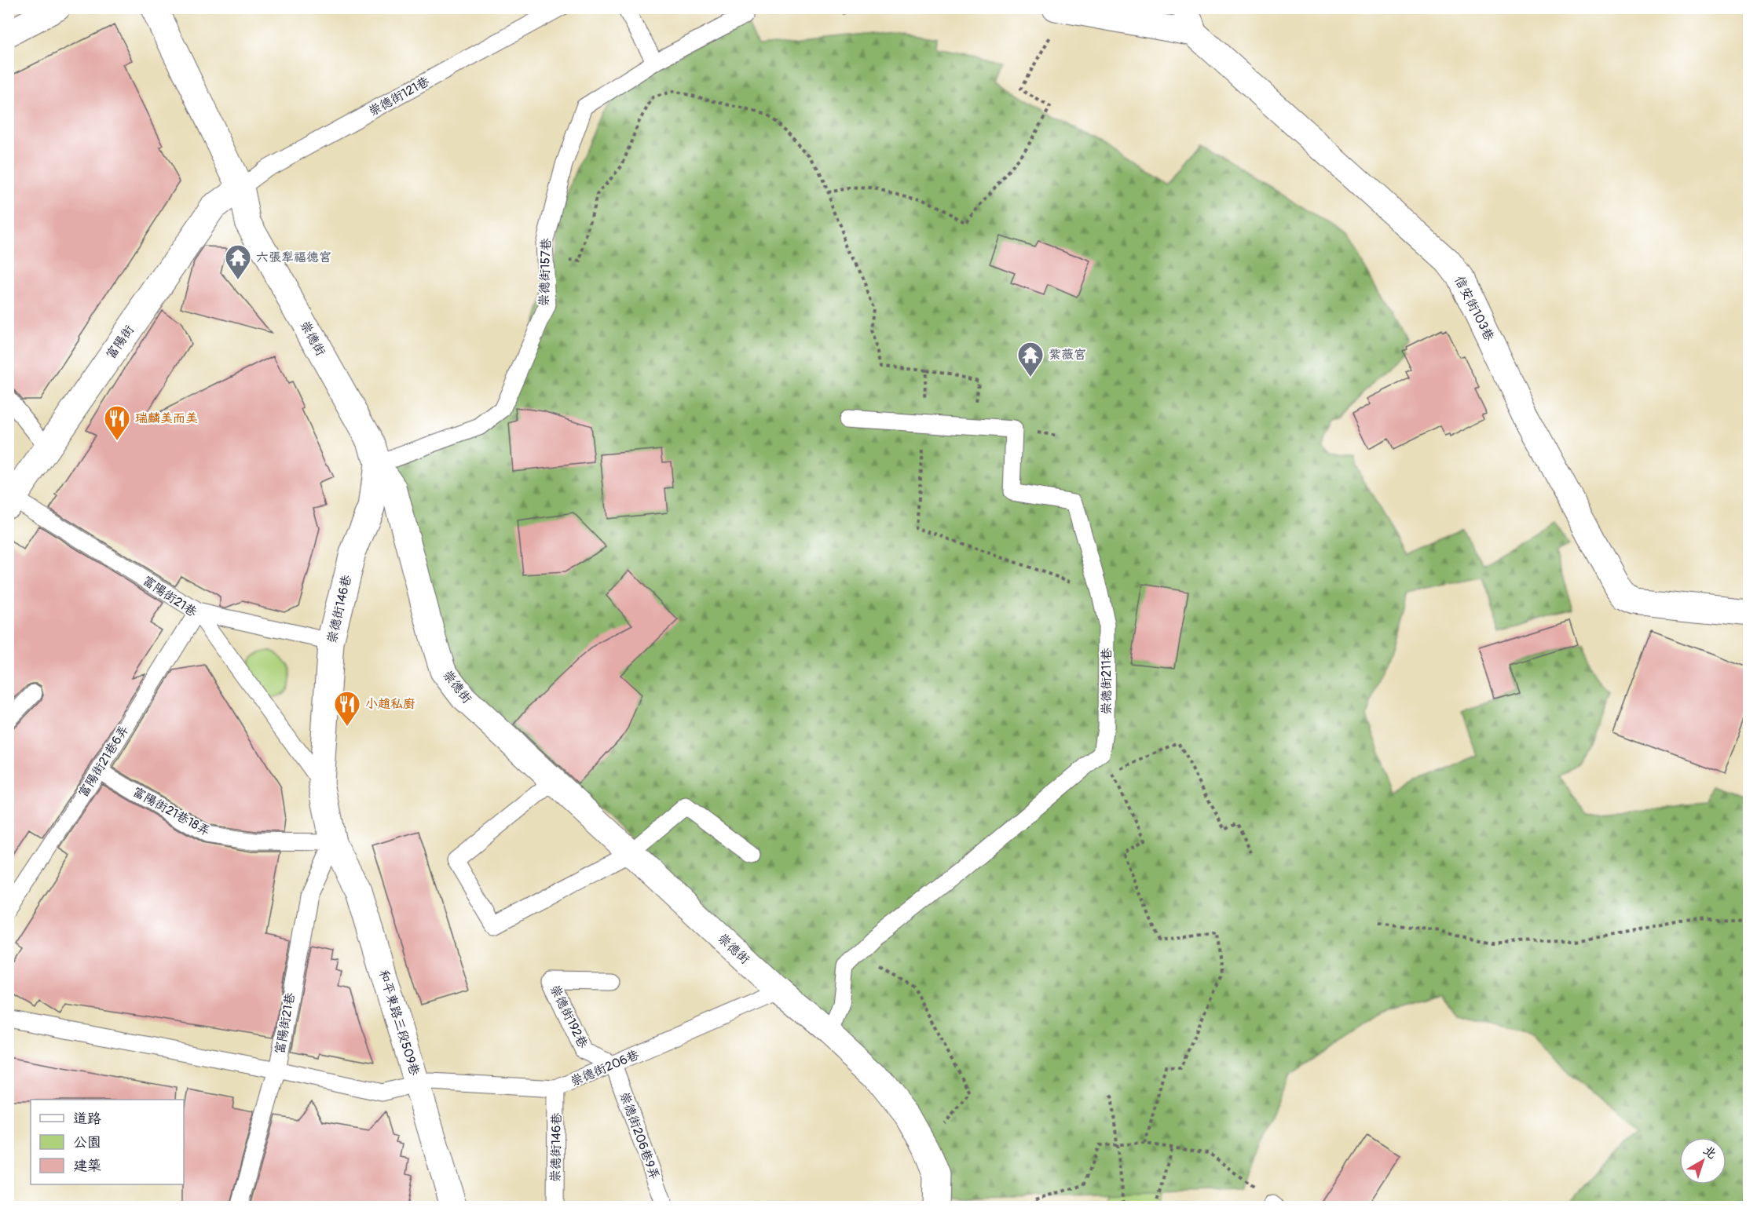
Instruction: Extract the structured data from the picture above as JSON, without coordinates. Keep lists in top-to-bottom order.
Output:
{
  "streets": {
    "street": [
      "信安街103巷",
      "崇德街",
      "富陽街",
      "崇德街146巷",
      "和平東路三段509巷"
    ],
    "lane": [
      "崇德街121巷",
      "崇德街157巷",
      "富陽街21巷",
      "崇德街211巷",
      "富陽街21巷6弄",
      "富陽街21巷18弄",
      "崇德街192巷",
      "崇德街206巷",
      "崇德街206巷9弄"
    ]
  },
  "crossings": [
    ["崇德街121巷", "崇德街"],
    ["崇德街121巷", "富陽街"],
    ["崇德街157巷", "崇德街"],
    ["崇德街157巷", "崇德街146巷"],
    ["崇德街", "富陽街"],
    ["崇德街", "崇德街146巷"],
    ["崇德街", "崇德街211巷"],
    ["崇德街", "崇德街206巷"],
    ["富陽街", "富陽街21巷"],
    ["富陽街21巷", "崇德街146巷"],
    ["富陽街21巷", "富陽街21巷6弄"],
    ["富陽街21巷", "富陽街21巷18弄"],
    ["富陽街21巷", "和平東路三段509巷"],
    ["富陽街21巷", "崇德街206巷"],
    ["崇德街146巷", "富陽街21巷18弄"],
    ["崇德街146巷", "和平東路三段509巷"],
    ["崇德街146巷", "崇德街206巷"],
    ["富陽街21巷6弄", "富陽街21巷18弄"],
    ["富陽街21巷18弄", "和平東路三段509巷"],
    ["崇德街192巷", "崇德街206巷"],
    ["崇德街192巷", "崇德街206巷9弄"],
    ["和平東路三段509巷", "崇德街206巷"],
    ["崇德街206巷", "崇德街206巷9弄"]
  ],
  "places": {
    "temple": ["六張犁福德宮", "紫薇宮"],
    "restaurant": ["瑞麟美而美", "小趙私廚"]
  },
  "legend": ["道路", "公園", "建築"],
  "north": "top right"
}
